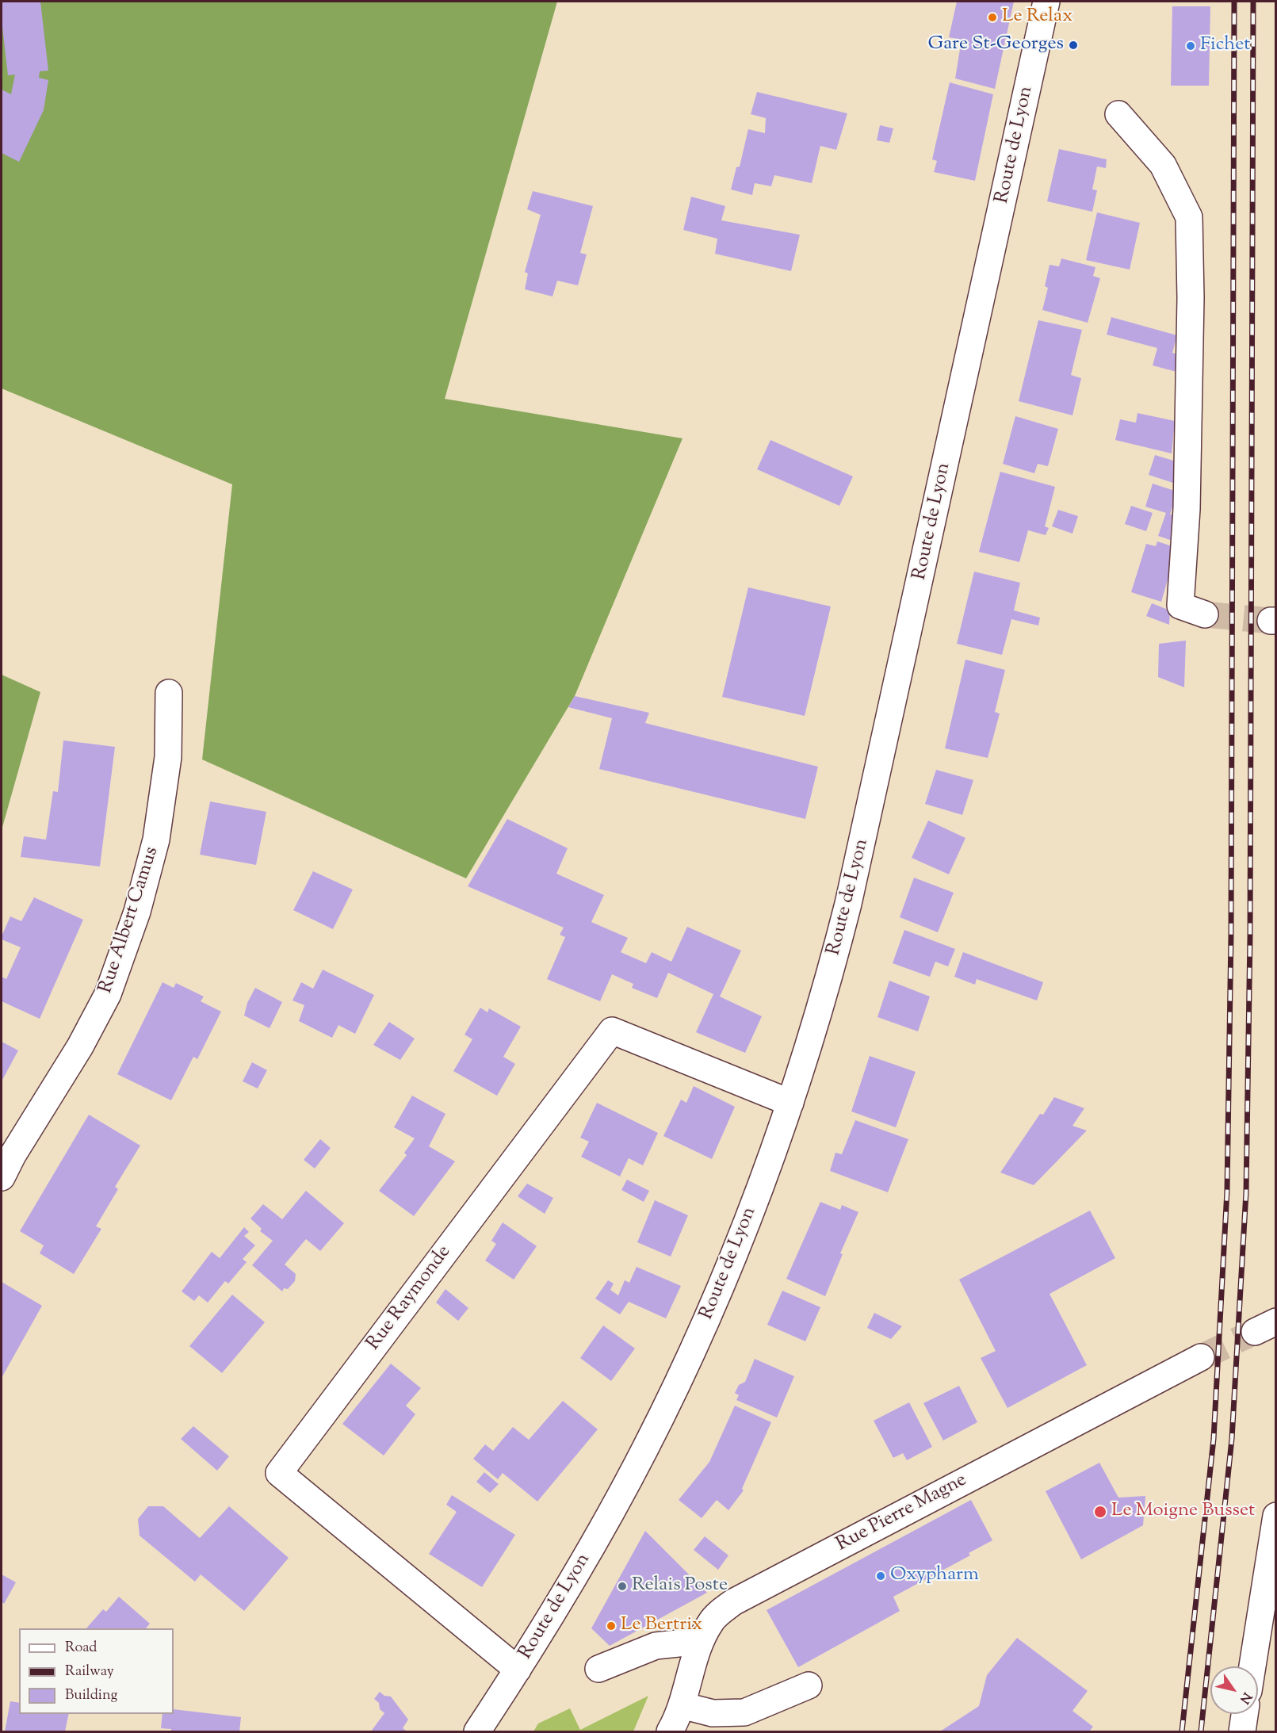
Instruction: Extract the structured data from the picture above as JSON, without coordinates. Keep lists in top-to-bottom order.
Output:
{
  "streets": {
    "street": [
      "Route de Lyon",
      "Rue Albert Camus",
      "Rue Raymonde",
      "Rue Pierre Magne"
    ]
  },
  "crossings": [
    ["Route de Lyon", "Rue Raymonde"]
  ],
  "places": [
    "Le Relax",
    "Gare St-Georges",
    "Fichet",
    "Le Moigne Busset",
    "Oxypharm",
    "Relais Poste",
    "Le Bertrix"
  ],
  "legend": ["Road", "Railway", "Building"],
  "north": "bottom right"
}
